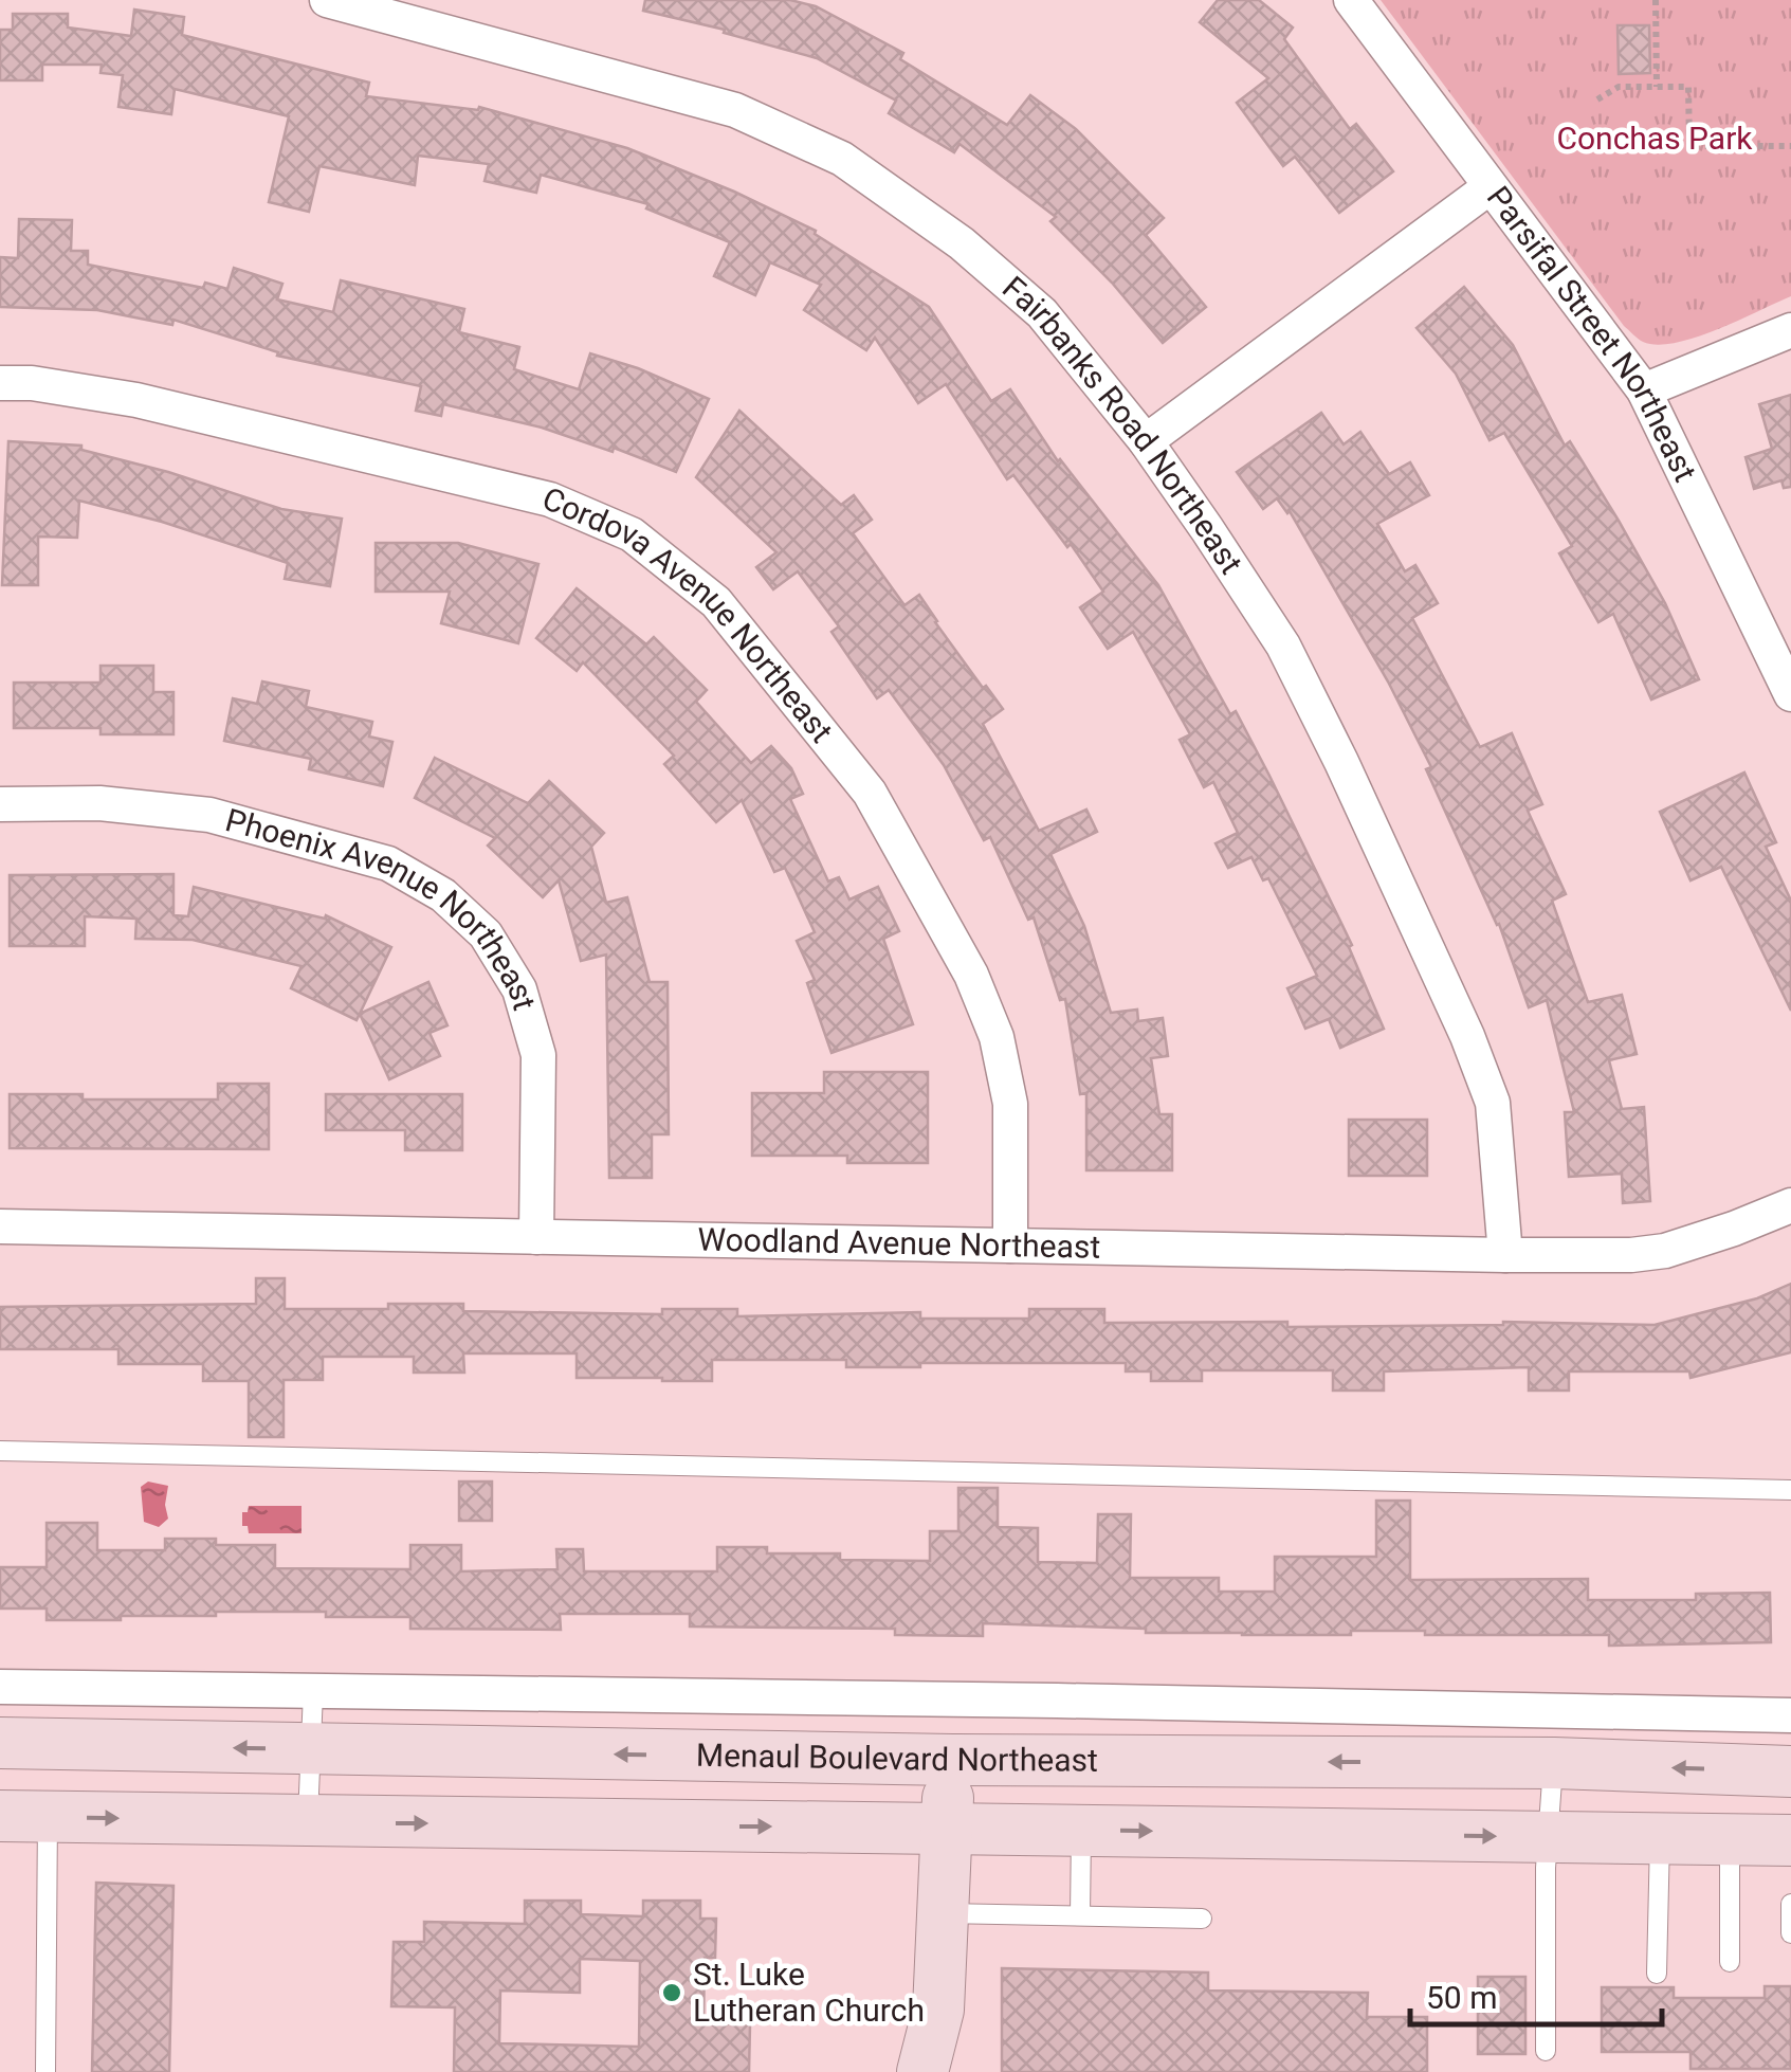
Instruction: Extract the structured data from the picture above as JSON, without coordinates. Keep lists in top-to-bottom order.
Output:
{
  "streets": {
    "main road": ["Menaul Boulevard Northeast"],
    "street": [
      "Parsifal Street Northeast",
      "Fairbanks Road Northeast",
      "Cordova Avenue Northeast",
      "Phoenix Avenue Northeast",
      "Woodland Avenue Northeast"
    ]
  },
  "crossings": [
    ["Fairbanks Road Northeast", "Woodland Avenue Northeast"],
    ["Cordova Avenue Northeast", "Woodland Avenue Northeast"],
    ["Phoenix Avenue Northeast", "Woodland Avenue Northeast"]
  ],
  "parks": ["Conchas Park"],
  "places": ["St. Luke Lutheran Church"],
  "scale_bar": "50 m"
}
